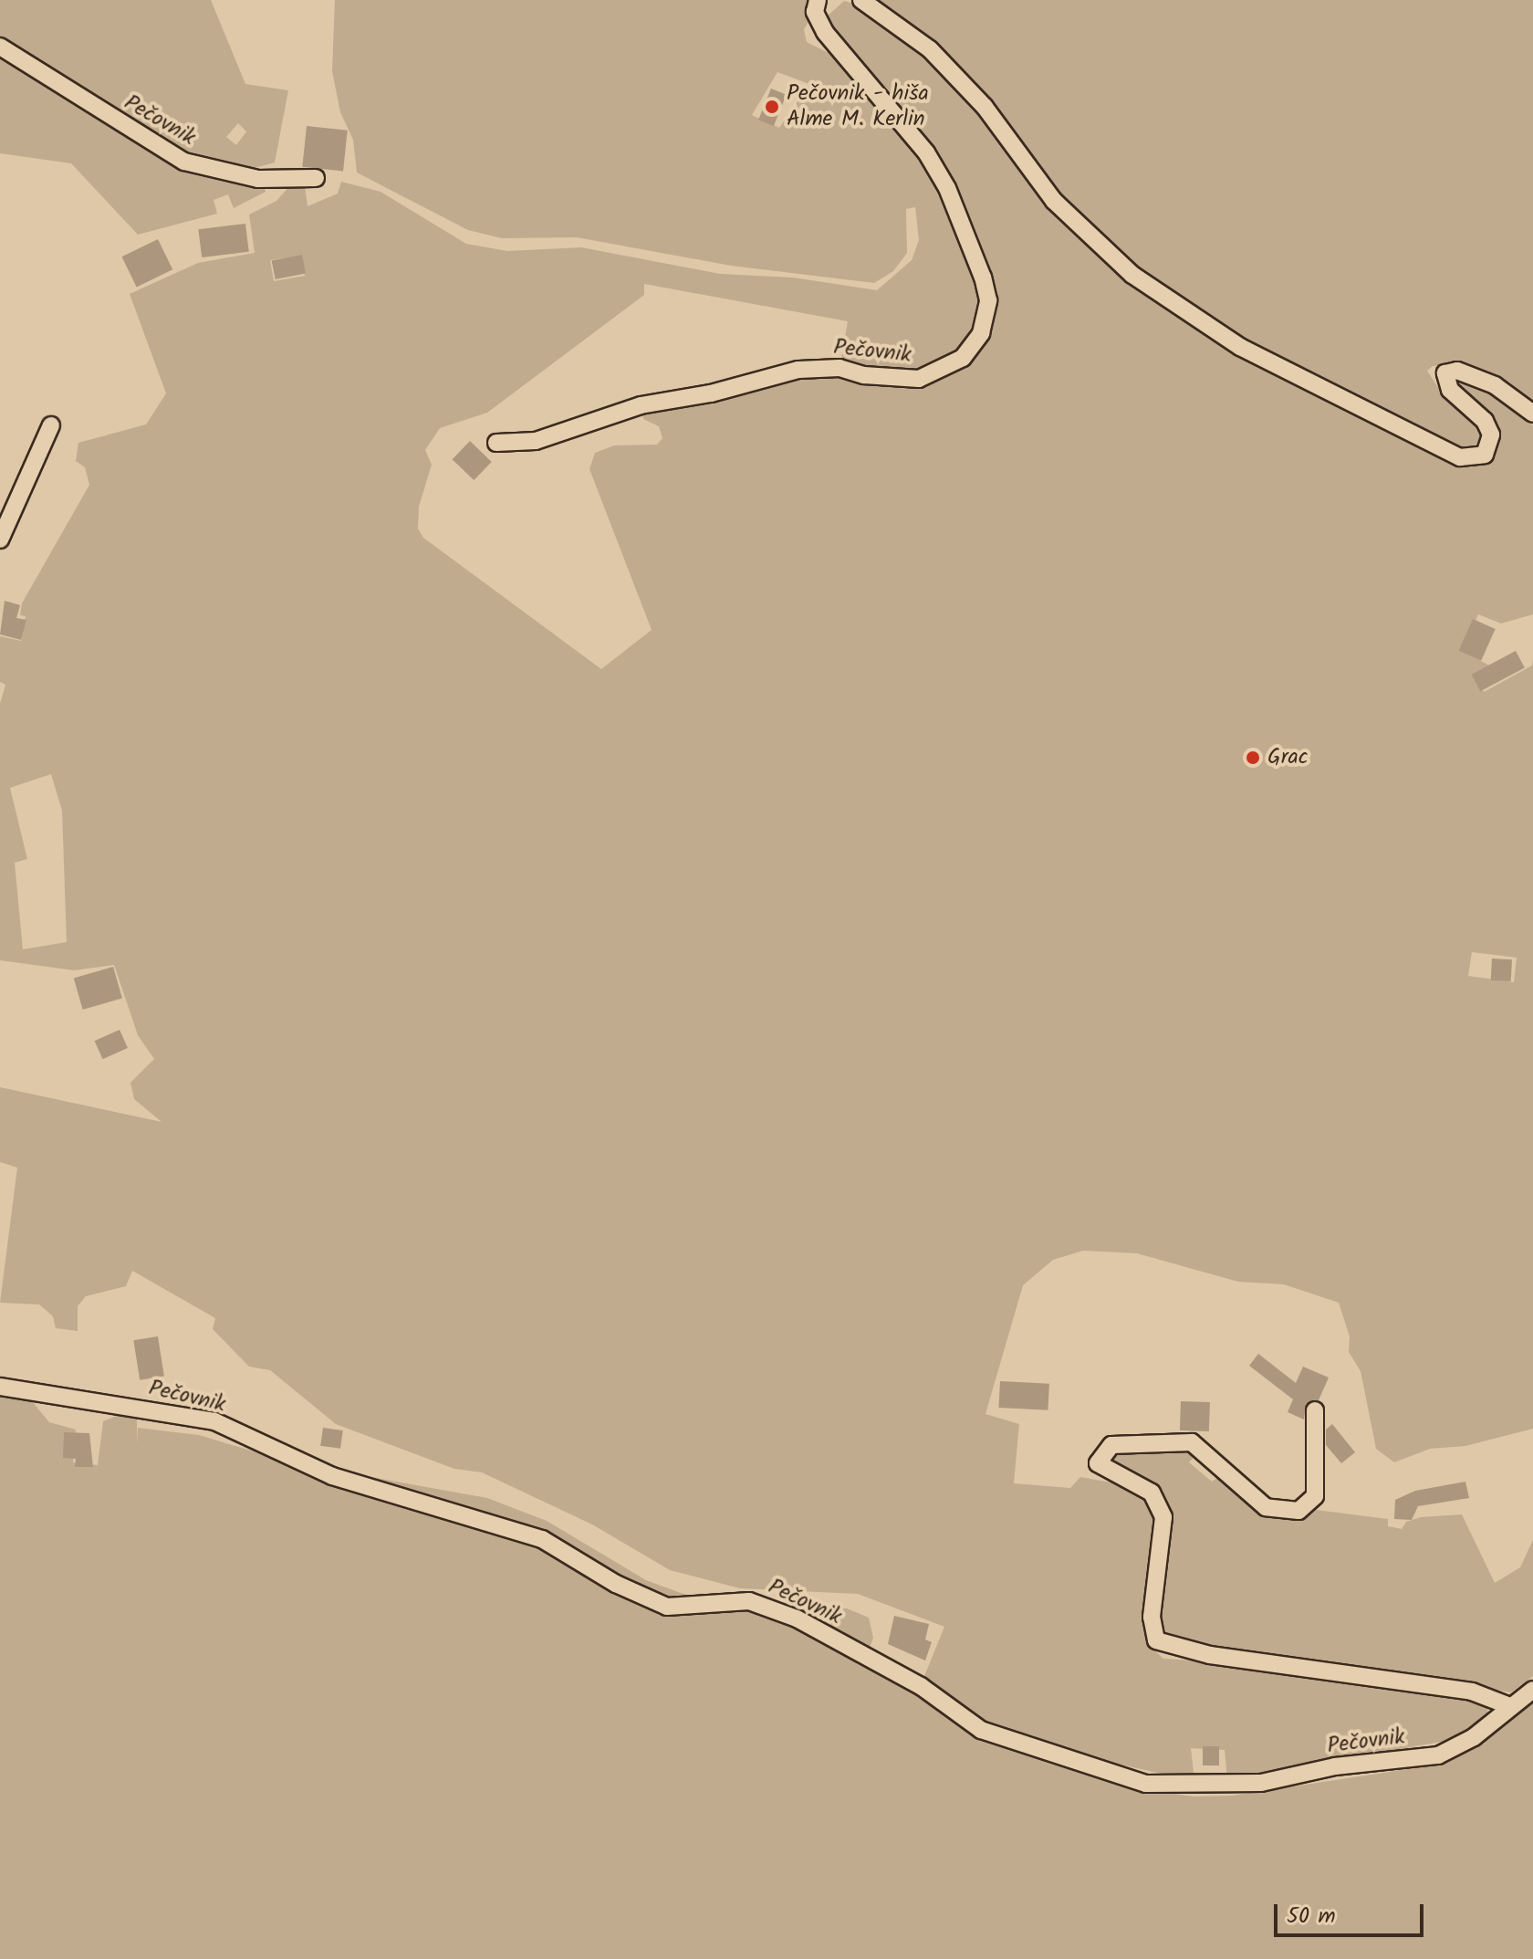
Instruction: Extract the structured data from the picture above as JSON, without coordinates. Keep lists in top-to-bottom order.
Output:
{
  "streets": {
    "street": ["Pečovnik"]
  },
  "places": ["Pečovnik - hiša Alme M. Kerlin", "Grac"],
  "scale_bar": "50 m"
}
